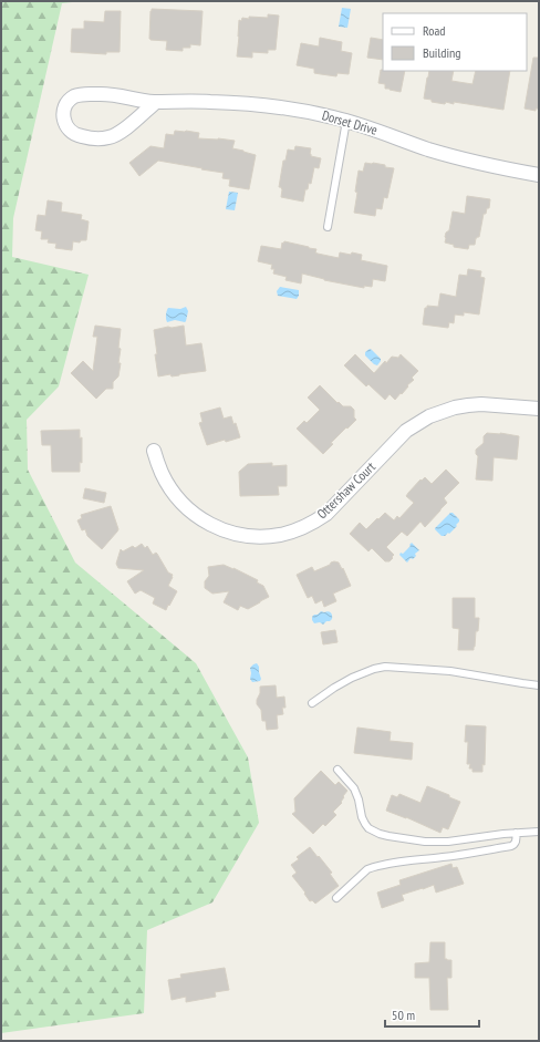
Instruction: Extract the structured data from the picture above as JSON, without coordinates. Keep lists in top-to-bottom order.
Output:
{
  "streets": {
    "street": ["Dorset Drive", "Ottershaw Court"]
  },
  "legend": ["Road", "Building"],
  "scale_bar": "50 m"
}
